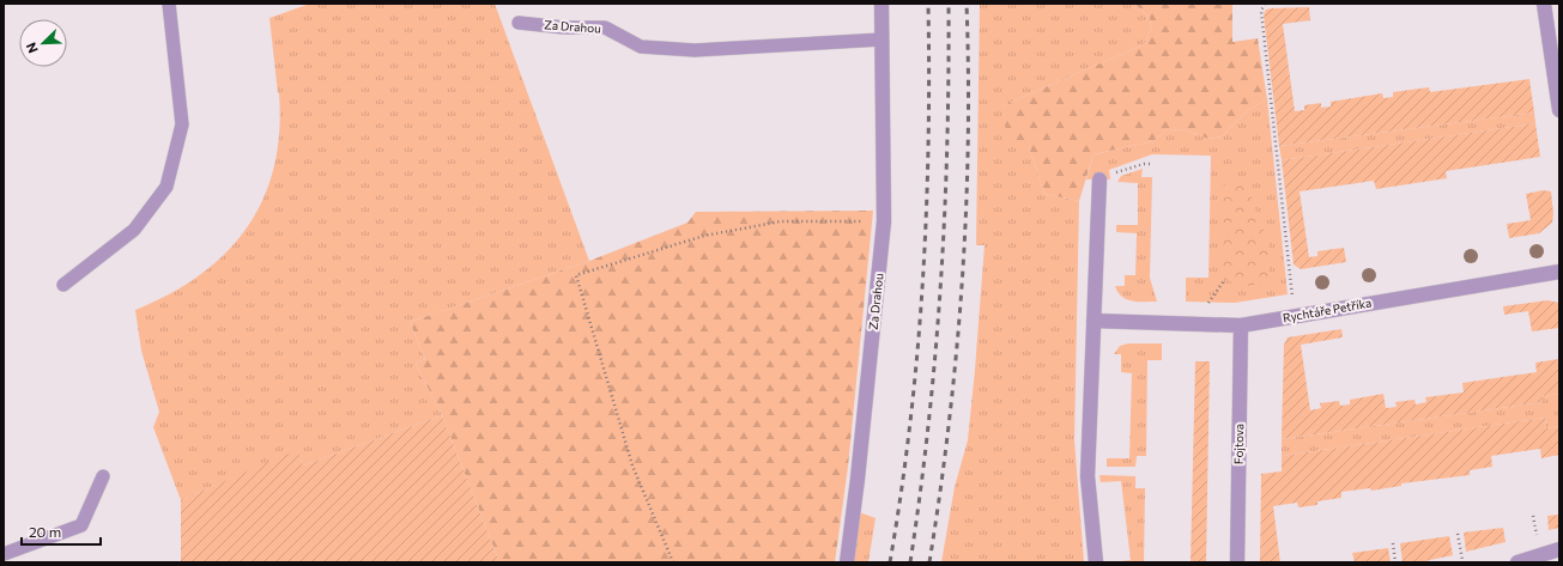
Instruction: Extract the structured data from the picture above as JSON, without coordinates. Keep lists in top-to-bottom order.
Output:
{
  "streets": {
    "street": ["Za Drahou", "Rychtáře Petříka", "Fojtova"]
  },
  "crossings": [
    ["Rychtáře Petříka", "Fojtova"]
  ],
  "scale_bar": "20 m",
  "north": "bottom left"
}
